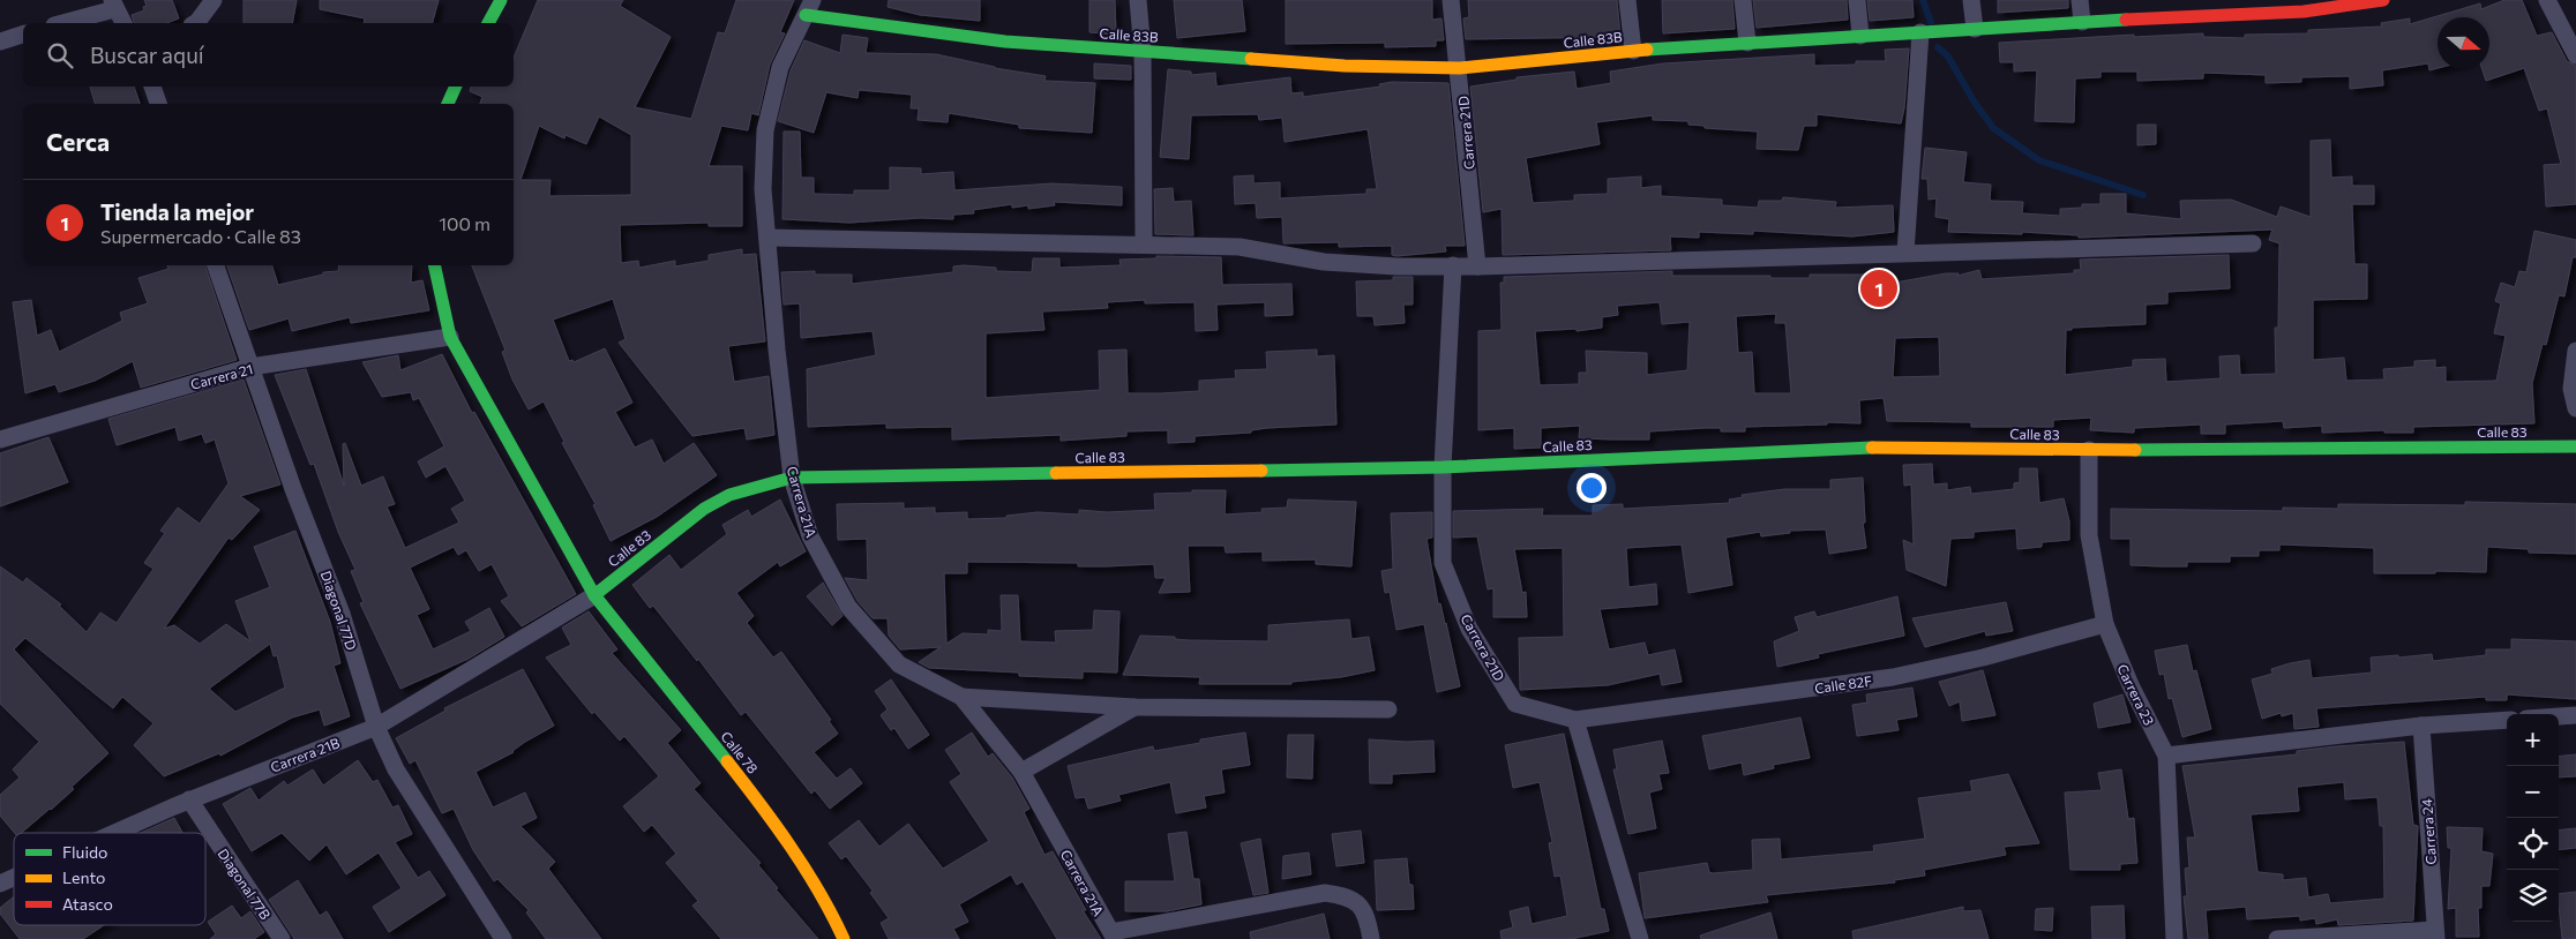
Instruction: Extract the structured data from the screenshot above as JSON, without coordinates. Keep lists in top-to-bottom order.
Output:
{
  "streets": {
    "street": [
      "Calle 83B",
      "Carrera 21D",
      "Carrera 21",
      "Calle 83",
      "Carrera 21A",
      "Diagonal 77D",
      "Calle 82F",
      "Carrera 23",
      "Calle 78",
      "Carrera 21B",
      "Carrera 24",
      "Diagonal 77B"
    ]
  },
  "crossings": [
    ["Calle 83B", "Carrera 21D"],
    ["Calle 83B", "Carrera 21A"],
    ["Carrera 21D", "Calle 83"],
    ["Carrera 21D", "Calle 82F"],
    ["Carrera 21", "Diagonal 77D"],
    ["Calle 83", "Carrera 21A"],
    ["Calle 83", "Carrera 23"],
    ["Calle 83", "Calle 78"],
    ["Calle 83", "Carrera 21B"],
    ["Diagonal 77D", "Carrera 21B"],
    ["Calle 82F", "Carrera 23"],
    ["Calle 78", "Carrera 21B"],
    ["Carrera 21B", "Diagonal 77B"]
  ],
  "legend": ["Fluido", "Lento", "Atasco"],
  "north": "right",
  "page": {
    "search": "Buscar aquí",
    "heading": "Cerca",
    "list": [
      {
        "mark": "1",
        "name": "Tienda la mejor",
        "note": "Supermercado · Calle 83",
        "value": "100 m"
      }
    ],
    "pins": "1",
    "map_buttons": ["+", "−"]
  }
}
